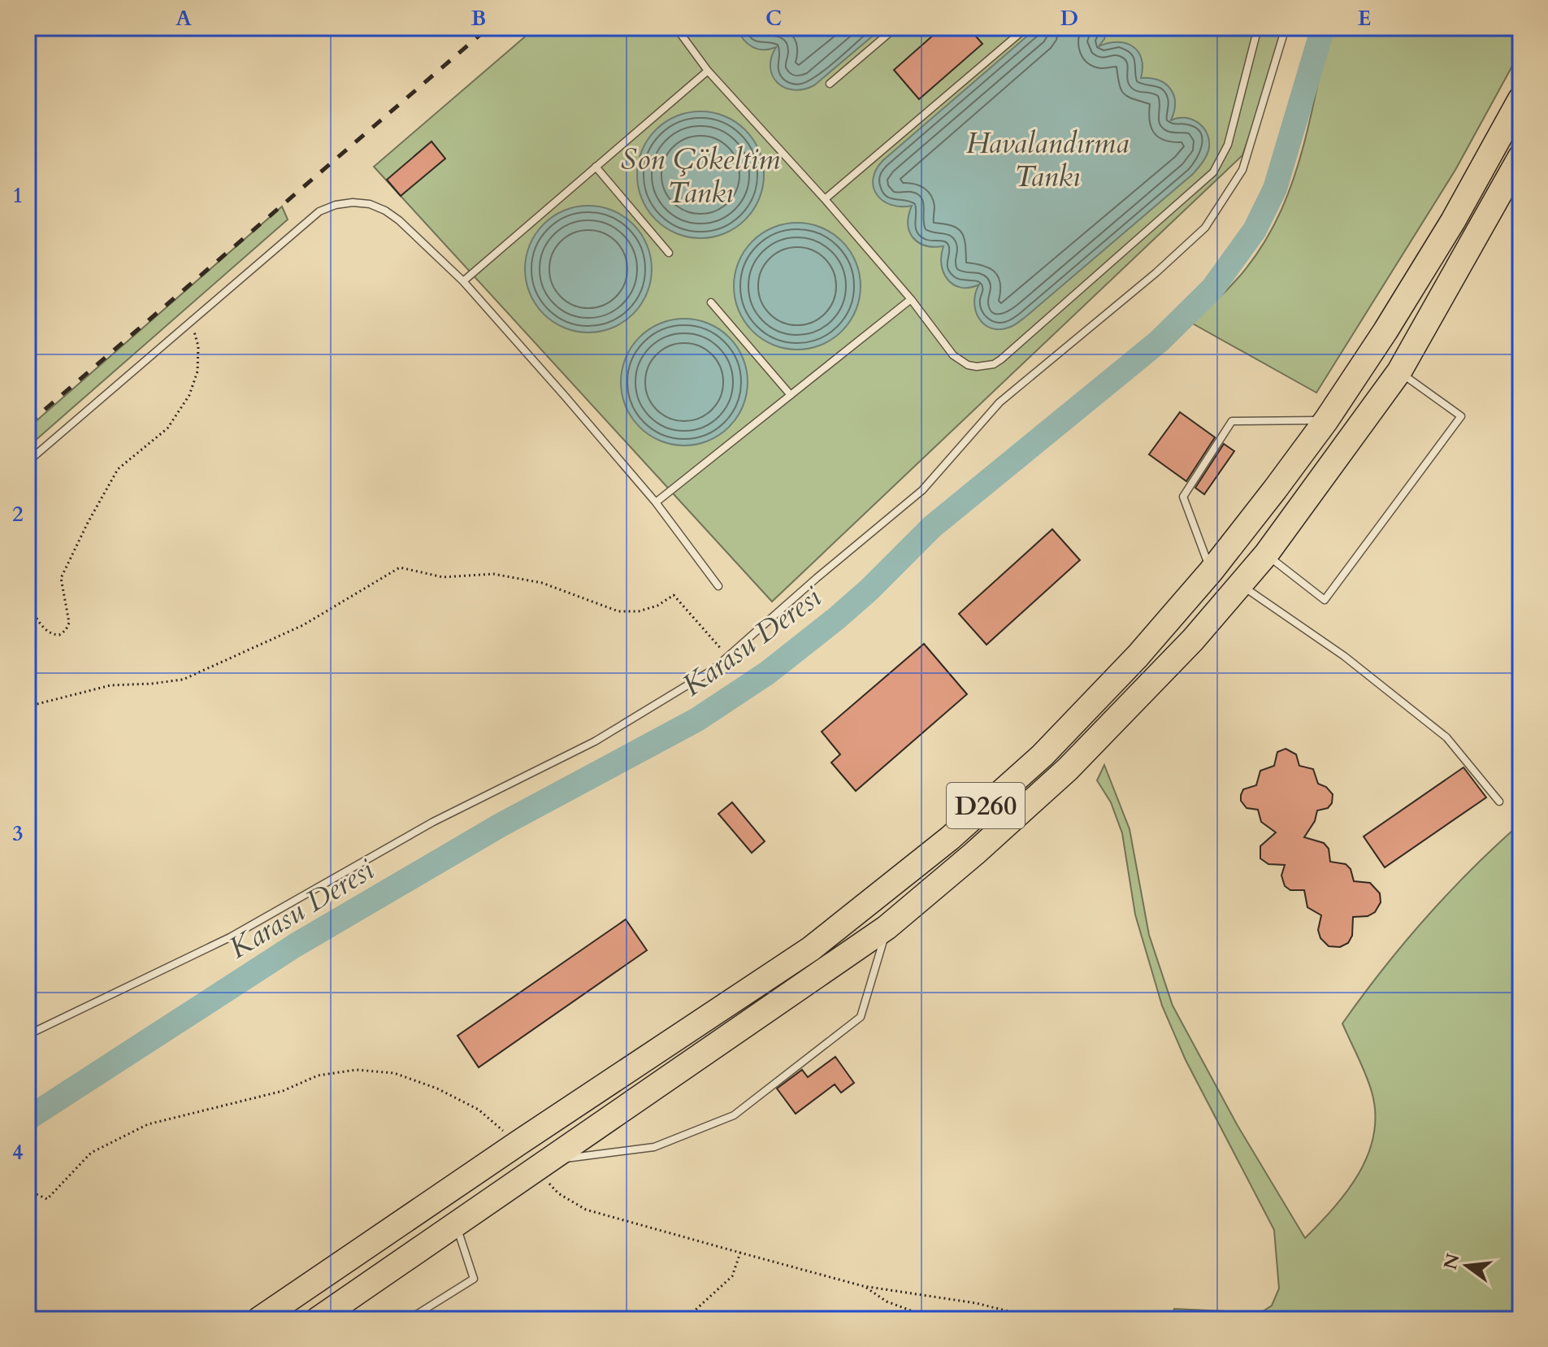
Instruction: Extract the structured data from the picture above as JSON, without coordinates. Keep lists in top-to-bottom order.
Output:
{
  "streets": {
    "highway": ["D260"]
  },
  "water": ["Havalandırma Tankı", "Son Çökeltim Tankı", "Karasu Deresi"],
  "north": "left",
  "grid": {
    "columns": [
      "A",
      "B",
      "C",
      "D",
      "E"
    ],
    "rows": [
      "1",
      "2",
      "3",
      "4"
    ]
  }
}
